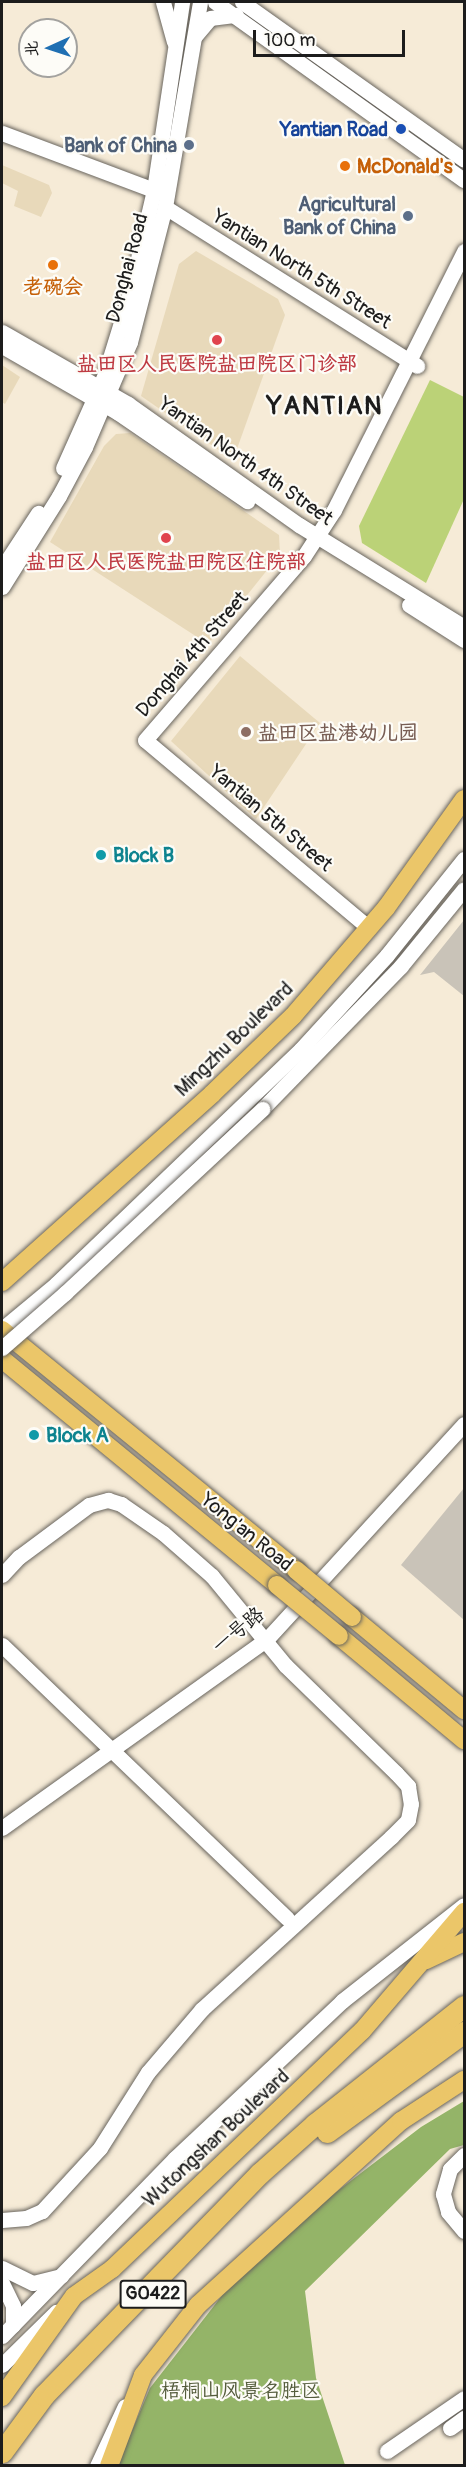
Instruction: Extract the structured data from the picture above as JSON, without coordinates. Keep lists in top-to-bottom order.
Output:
{
  "streets": {
    "highway": ["G0422"],
    "main road": ["Mingzhu Boulevard", "Yong'an Road", "Wutongshan Boulevard"],
    "street": [
      "Donghai Road",
      "Yantian North 5th Street",
      "Yantian North 4th Street",
      "Donghai 4th Street",
      "Yantian 5th Street",
      "一号路"
    ]
  },
  "crossings": [
    ["Donghai Road", "Yantian North 5th Street"],
    ["Donghai Road", "Yantian North 4th Street"],
    ["Yantian North 5th Street", "Donghai 4th Street"],
    ["Yantian North 4th Street", "Donghai 4th Street"],
    ["Donghai 4th Street", "Yantian 5th Street"],
    ["Yantian 5th Street", "Mingzhu Boulevard"]
  ],
  "districts": ["YANTIAN"],
  "parks": ["梧桐山风景名胜区"],
  "places": [
    "Yantian Road",
    "Bank of China",
    "McDonald's",
    "Agricultural Bank of China",
    "老碗会",
    "盐田区人民医院盐田院区门诊部",
    "盐田区人民医院盐田院区住院部",
    "盐田区盐港幼儿园",
    "Block B",
    "Block A"
  ],
  "scale_bar": "100 m",
  "north": "left"
}
